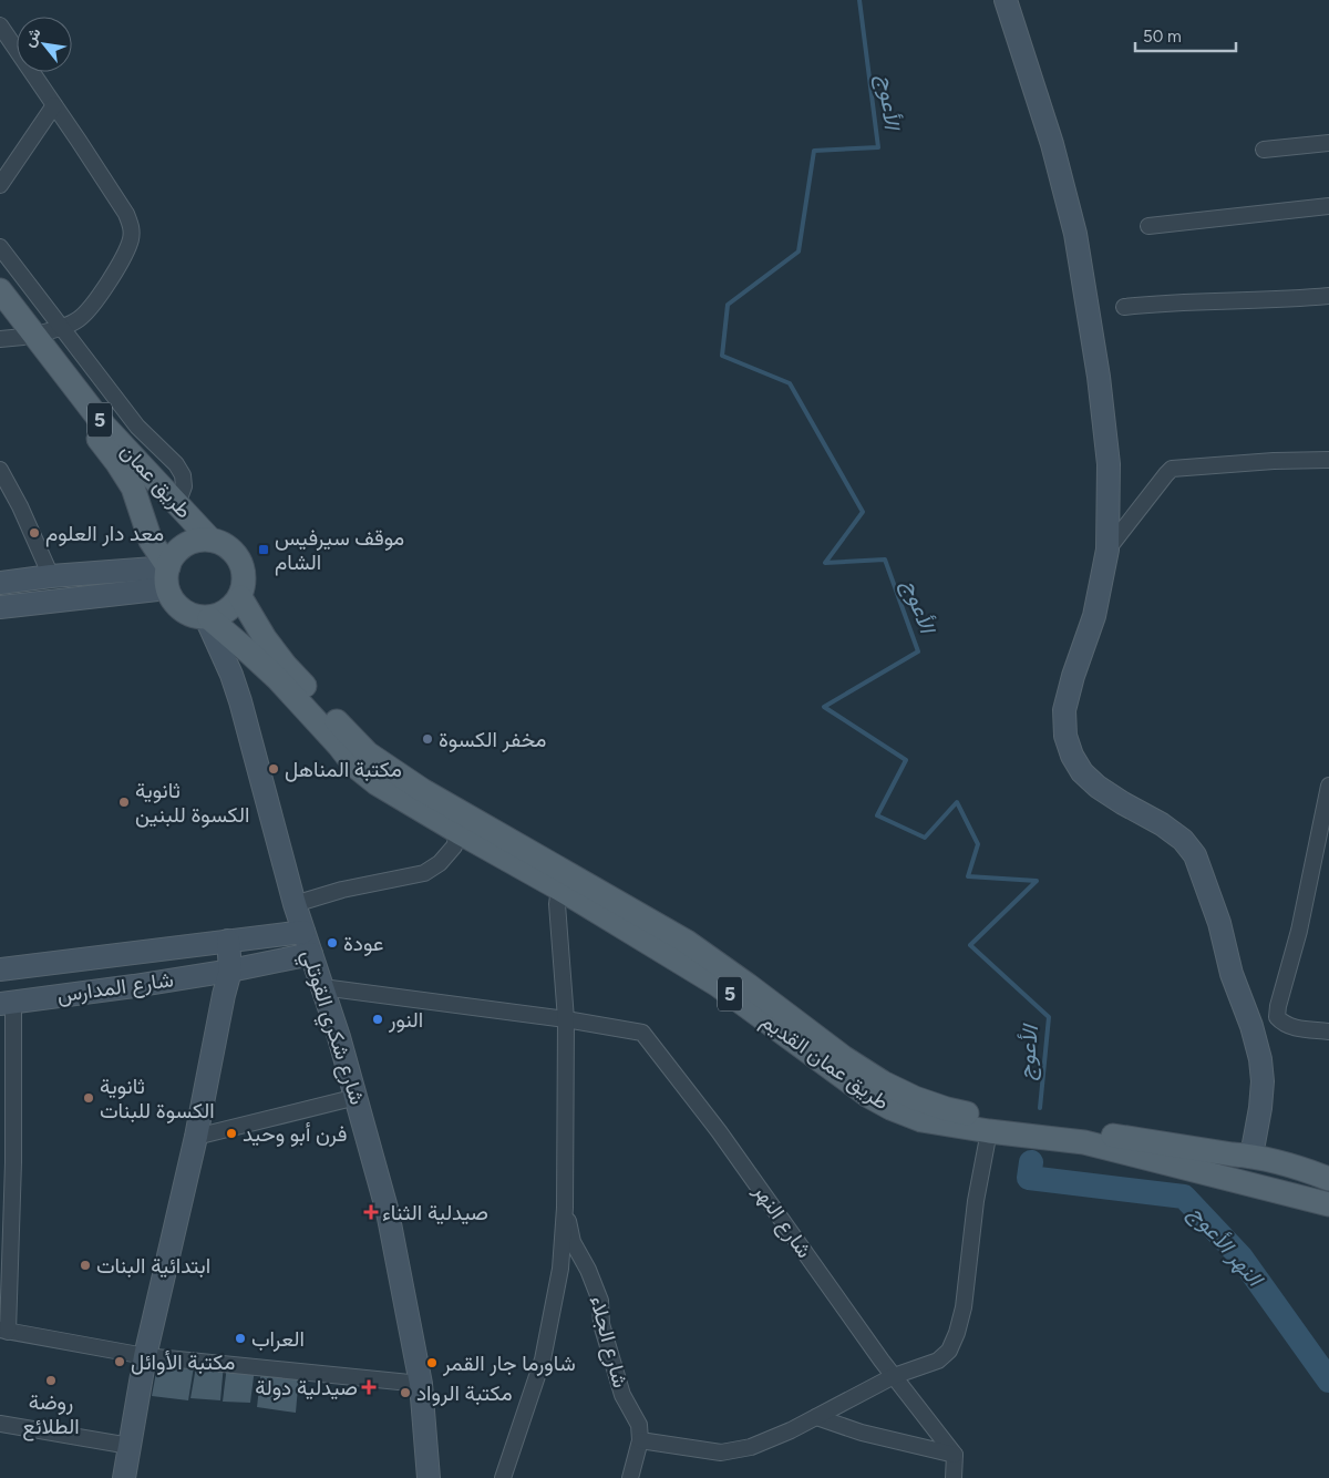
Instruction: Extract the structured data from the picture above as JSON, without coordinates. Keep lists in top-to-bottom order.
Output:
{
  "streets": {
    "main road": ["5", "طريق عمان", "طريق عمان القديم"],
    "street": [
      "شارع المدارس",
      "شارع شكري القوتلي",
      "شارع النهر",
      "شارع الجلاء"
    ]
  },
  "crossings": [
    ["طريق عمان", "شارع شكري القوتلي"],
    ["طريق عمان", "طريق عمان القديم"],
    ["شارع المدارس", "شارع شكري القوتلي"],
    ["شارع شكري القوتلي", "طريق عمان القديم"],
    ["شارع شكري القوتلي", "شارع النهر"]
  ],
  "water": ["الأعوج", "النهر الأعوج"],
  "places": {
    "other": [
      "معد دار العلوم",
      "مخفر الكسوة",
      "مكتبة المناهل",
      "ثانوية الكسوة للبنين",
      "عودة",
      "النور",
      "ثانوية الكسوة للبنات",
      "فرن أبو وحيد",
      "ابتدائية البنات",
      "العراب",
      "مكتبة الأوائل",
      "شاورما جار القمر",
      "روضة الطلائع",
      "مكتبة الرواد"
    ],
    "transit": ["موقف سيرفيس الشام"],
    "health": ["صيدلية الثناء", "صيدلية دولة"]
  },
  "scale_bar": "50 m",
  "north": "top left"
}
